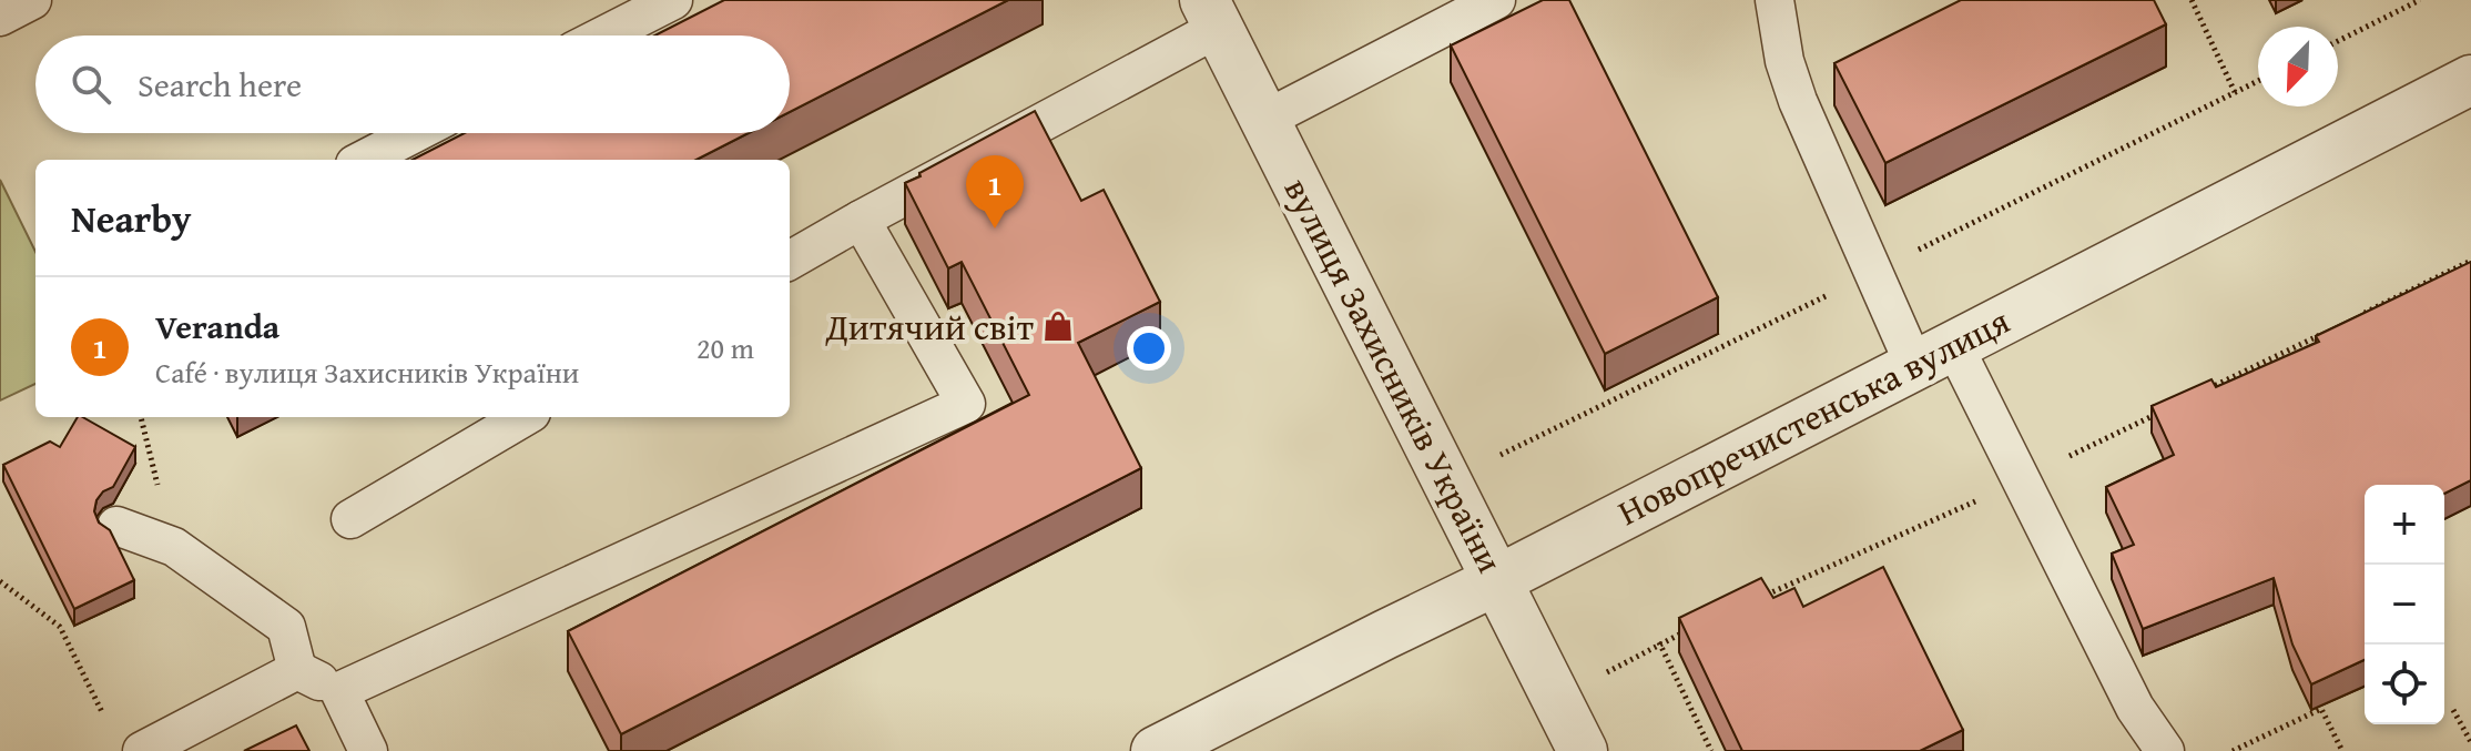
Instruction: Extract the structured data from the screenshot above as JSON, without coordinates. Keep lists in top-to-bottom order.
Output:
{
  "streets": {
    "street": ["вулиця Захисників України", "Новопречистенська вулиця"]
  },
  "crossings": [
    ["вулиця Захисників України", "Новопречистенська вулиця"]
  ],
  "places": {
    "shop": ["Дитячий світ"]
  },
  "north": "bottom left",
  "page": {
    "search": "Search here",
    "pins": "1",
    "heading": "Nearby",
    "list": [
      {
        "mark": "1",
        "name": "Veranda",
        "note": "Café · вулиця Захисників України",
        "value": "20 m"
      }
    ],
    "map_buttons": ["+", "−"]
  }
}
